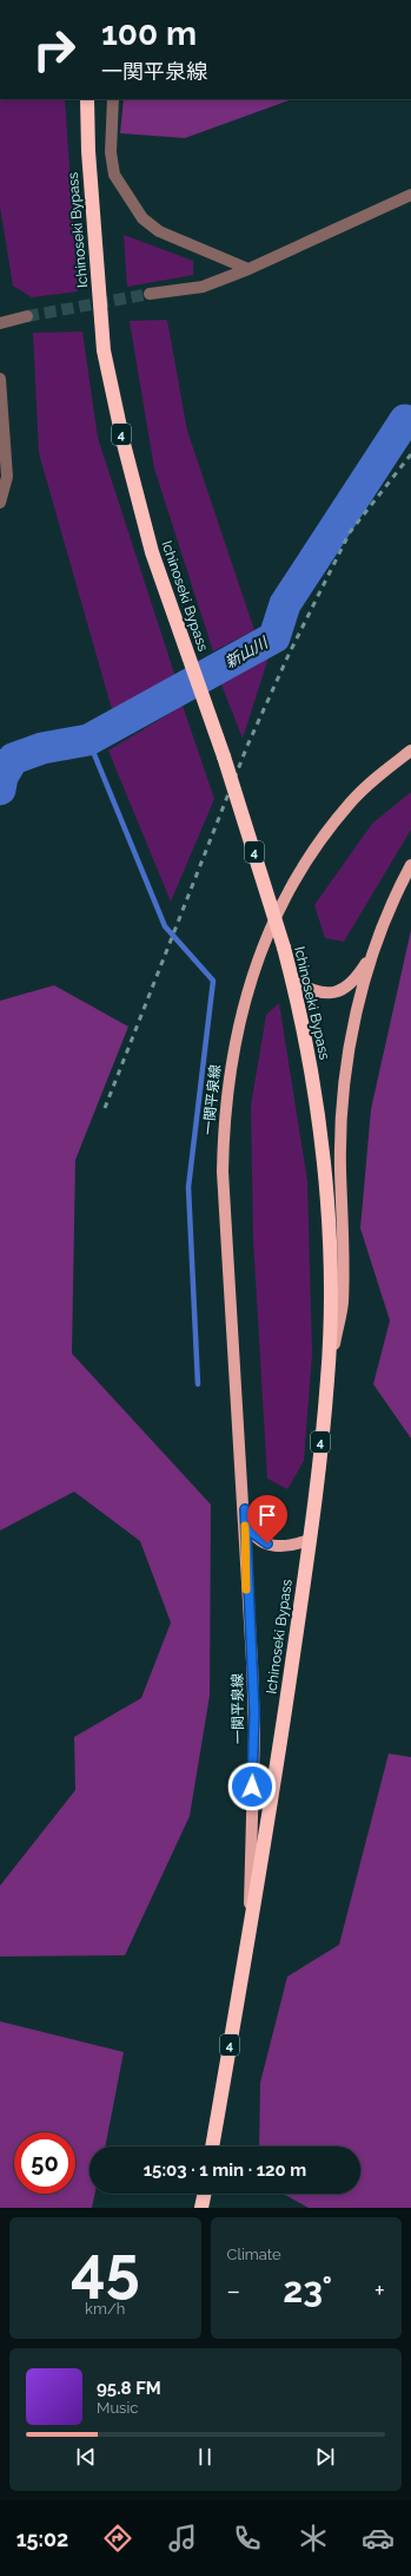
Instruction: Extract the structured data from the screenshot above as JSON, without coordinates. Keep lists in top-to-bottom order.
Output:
{
  "streets": {
    "highway": ["Ichinoseki Bypass", "4"],
    "main road": ["一関平泉線"]
  },
  "crossings": [
    ["Ichinoseki Bypass", "4"],
    ["Ichinoseki Bypass", "一関平泉線"],
    ["4", "一関平泉線"]
  ],
  "water": ["新山川"],
  "page": {
    "turn": ["100 m", "一関平泉線"],
    "limit": "50",
    "trip": "15:03 · 1 min · 120 m",
    "tile": [
      ["45", "km/h"],
      "Climate"
    ],
    "heat": ["−", "23°", "+"],
    "song": ["95.8 FM", "Music"],
    "tabs": "15:02"
  }
}
